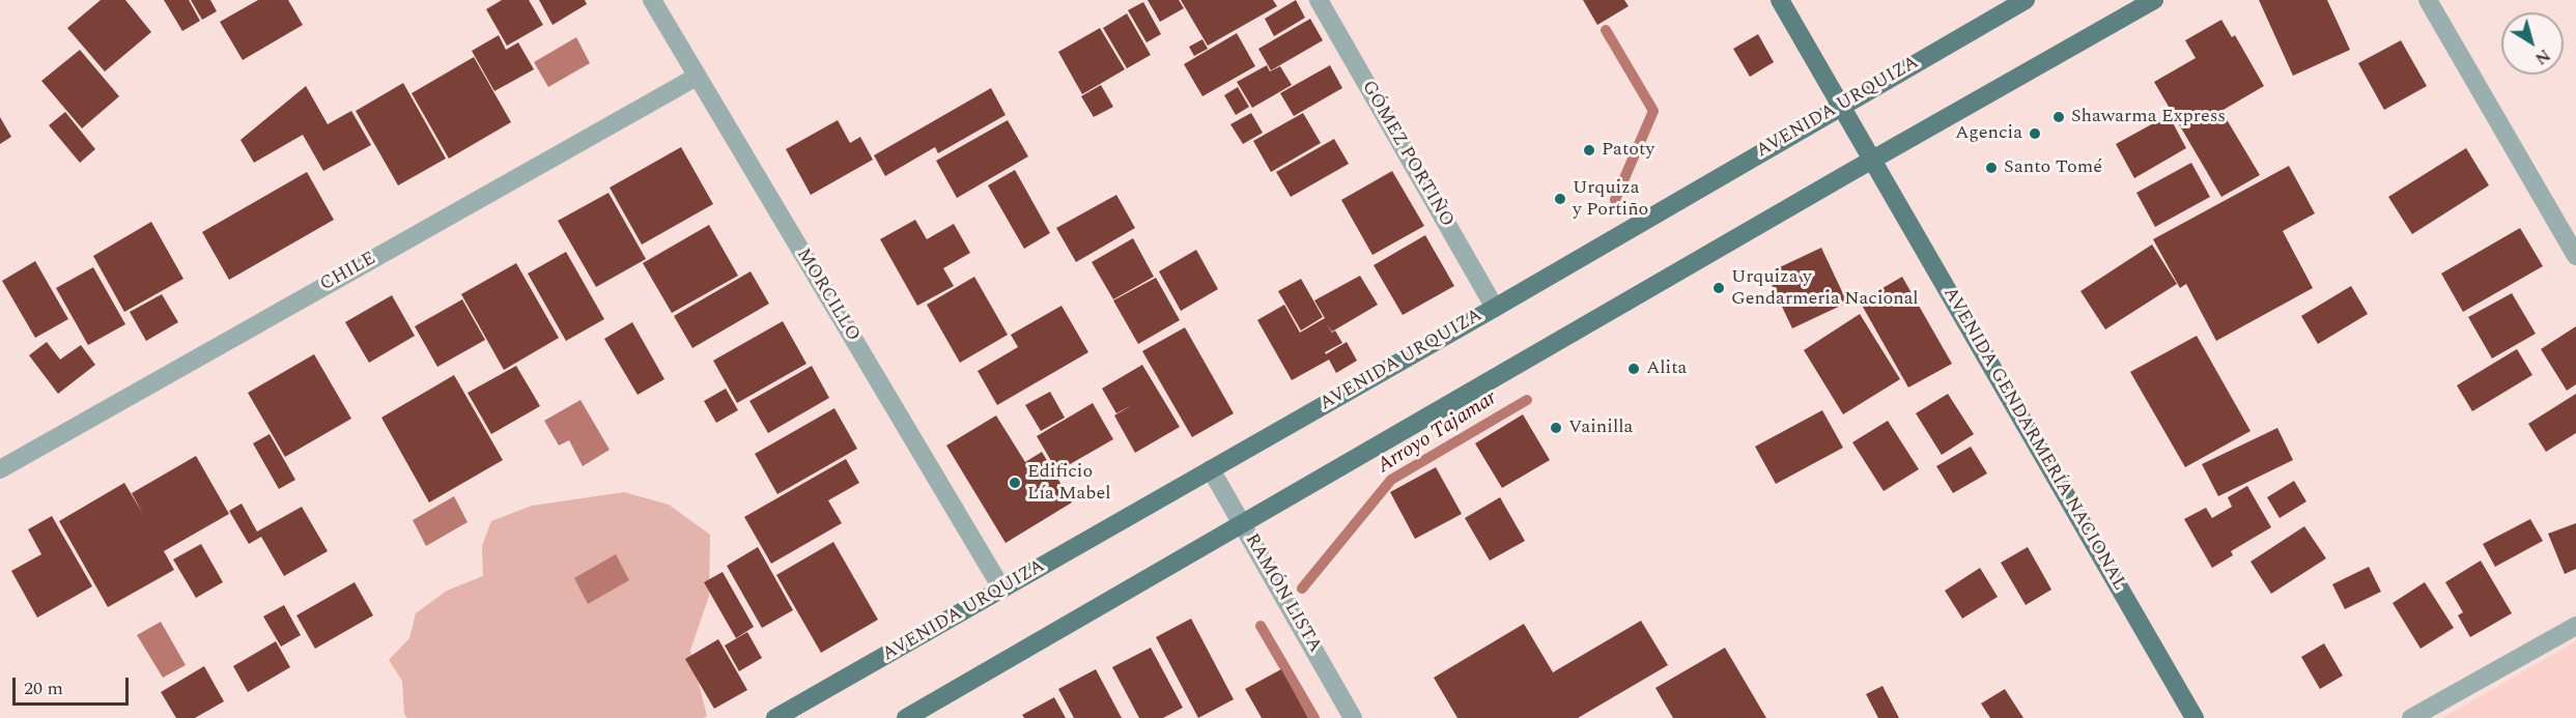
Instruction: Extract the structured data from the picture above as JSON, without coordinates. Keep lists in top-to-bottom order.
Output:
{
  "streets": {
    "main road": ["AVENIDA URQUIZA", "AVENIDA GENDARMERÍA NACIONAL"],
    "street": [
      "GÓMEZ PORTIÑO",
      "CHILE",
      "MORCILLO",
      "RAMÓN LISTA"
    ]
  },
  "crossings": [
    ["AVENIDA URQUIZA", "GÓMEZ PORTIÑO"],
    ["AVENIDA URQUIZA", "MORCILLO"],
    ["AVENIDA URQUIZA", "AVENIDA GENDARMERÍA NACIONAL"],
    ["AVENIDA URQUIZA", "RAMÓN LISTA"],
    ["CHILE", "MORCILLO"]
  ],
  "water": ["Arroyo Tajamar"],
  "places": [
    "Shawarma Express",
    "Agencia",
    "Patoty",
    "Santo Tomé",
    "Urquiza y Portiño",
    "Urquiza y Gendarmeria Nacional",
    "Alita",
    "Vainilla",
    "Edificio Lía Mabel"
  ],
  "scale_bar": "20 m",
  "north": "bottom right"
}
